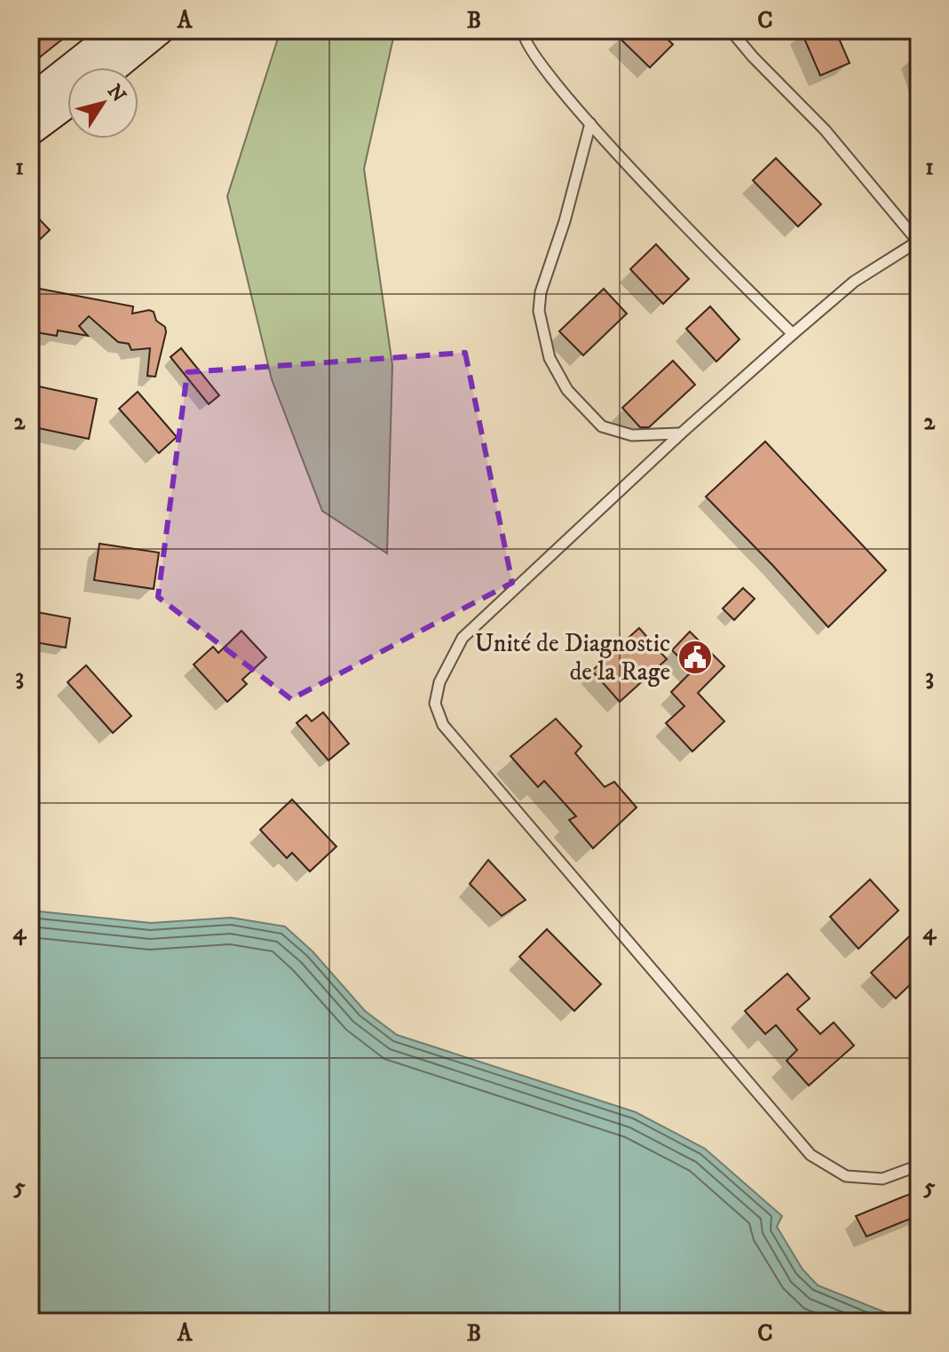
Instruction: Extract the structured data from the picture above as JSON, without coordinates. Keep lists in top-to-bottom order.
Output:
{
  "places": {
    "public building": ["Unité de Diagnostic de la Rage"]
  },
  "north": "top right",
  "grid": {
    "columns": ["A", "B", "C"],
    "rows": [
      "1",
      "2",
      "3",
      "4",
      "5"
    ]
  }
}
